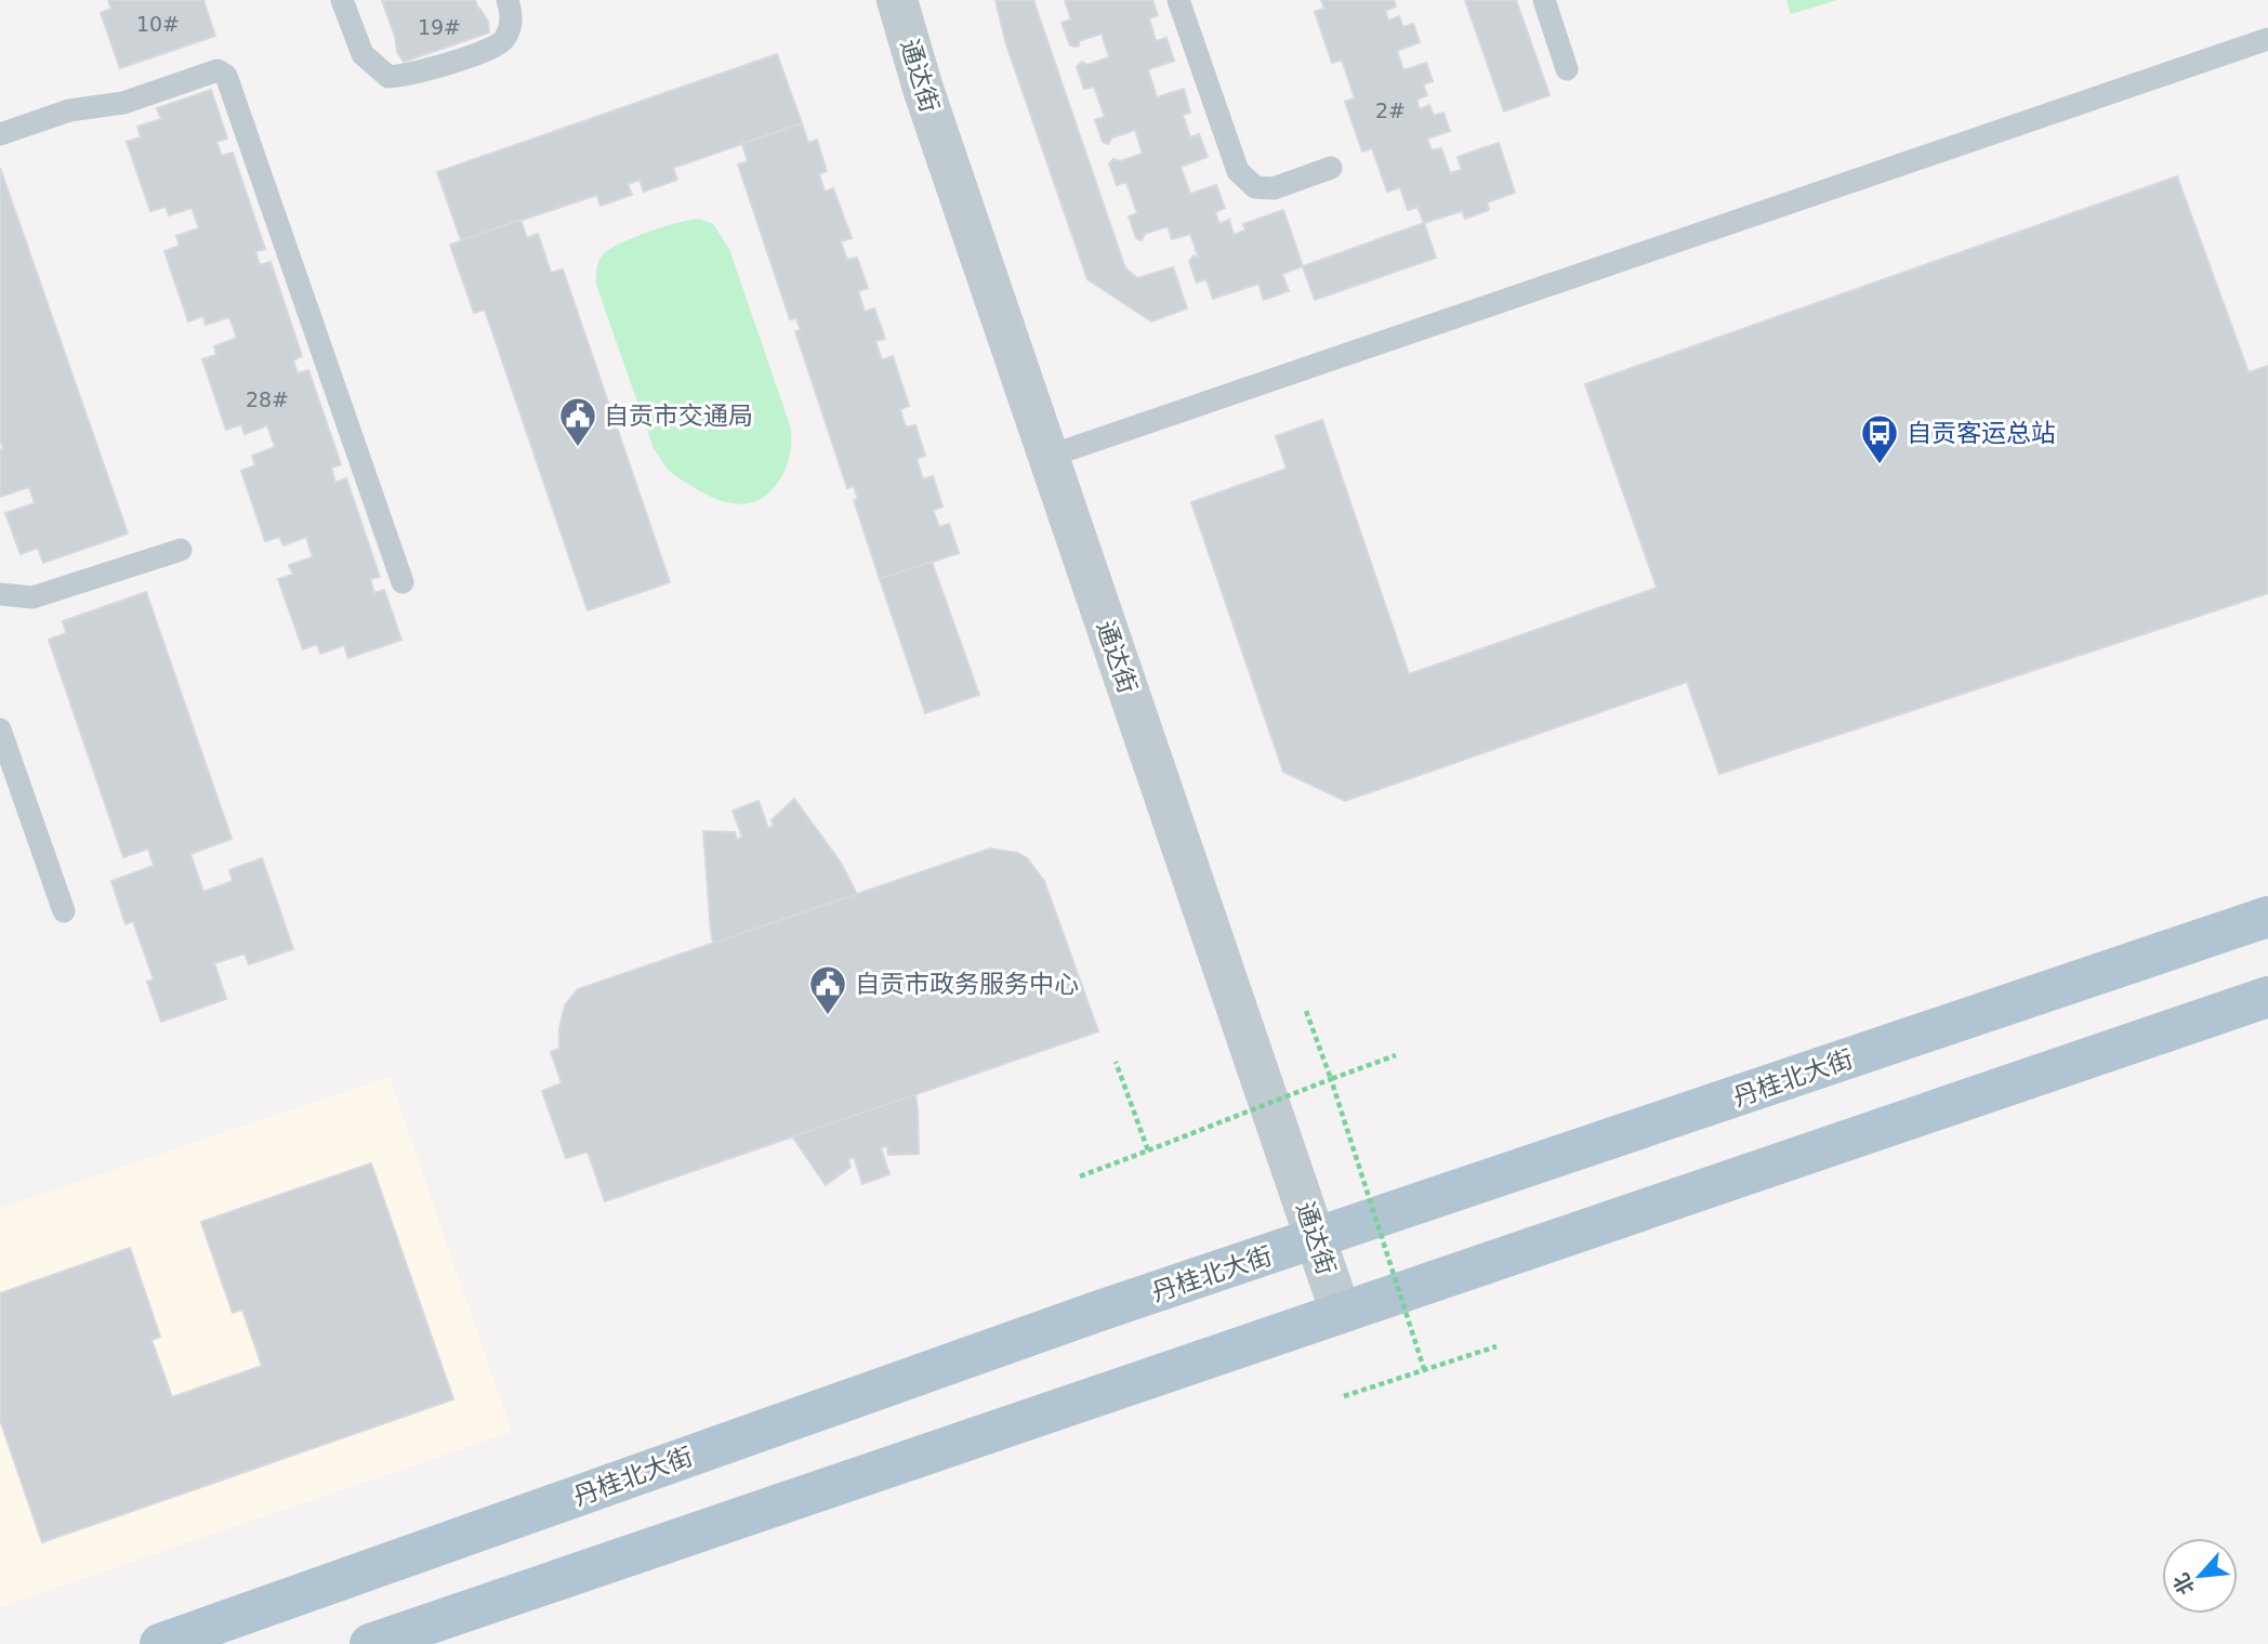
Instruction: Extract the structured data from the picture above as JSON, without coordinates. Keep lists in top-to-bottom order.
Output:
{
  "streets": {
    "main road": ["丹桂北大街"],
    "street": ["通达街"]
  },
  "crossings": [
    ["通达街", "丹桂北大街"]
  ],
  "places": {
    "public building": ["自贡市交通局", "自贡市政务服务中心"],
    "bus stop": ["自贡客运总站"]
  },
  "house_numbers": [
    "10#",
    "19#",
    "2#",
    "28#"
  ],
  "north": "bottom left"
}
